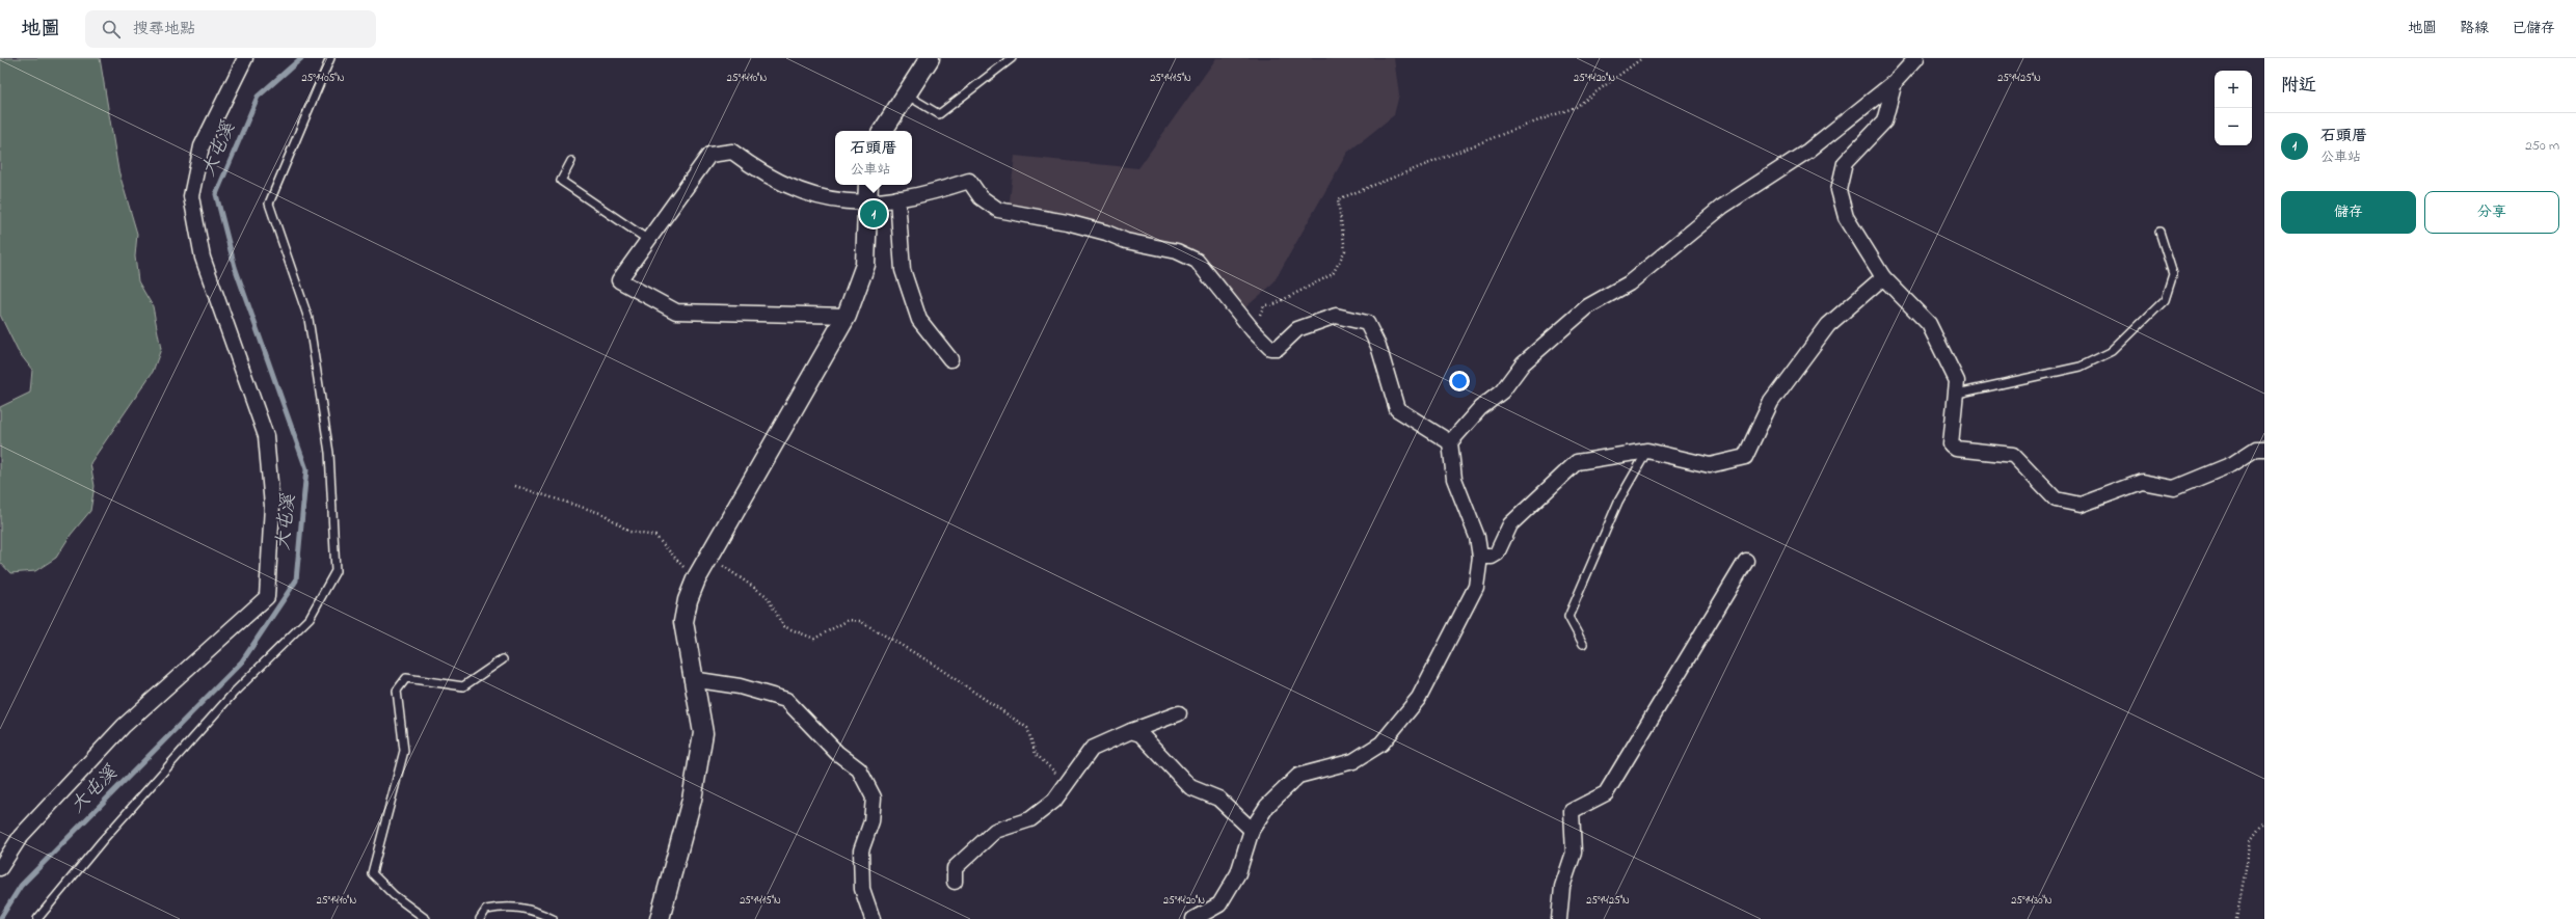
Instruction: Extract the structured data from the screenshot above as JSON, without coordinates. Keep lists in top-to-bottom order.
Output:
{
  "water": ["大屯溪"],
  "page": {
    "header": "地圖",
    "search": "搜尋地點",
    "nav": ["地圖", "路線", "已儲存"],
    "heading": "附近",
    "map_buttons": ["+", "−"],
    "list": [
      {
        "mark": "1",
        "name": "石頭厝",
        "note": "公車站",
        "value": "250 m"
      }
    ],
    "popup": ["石頭厝", "公車站"],
    "buttons": ["儲存", "分享"],
    "pins": "1"
  },
  "coordinates": [
    "25°14'15\"N",
    "25°14'05\"N",
    "25°14'10\"N",
    "25°14'20\"N",
    "25°14'25\"N",
    "25°14'30\"N"
  ]
}
